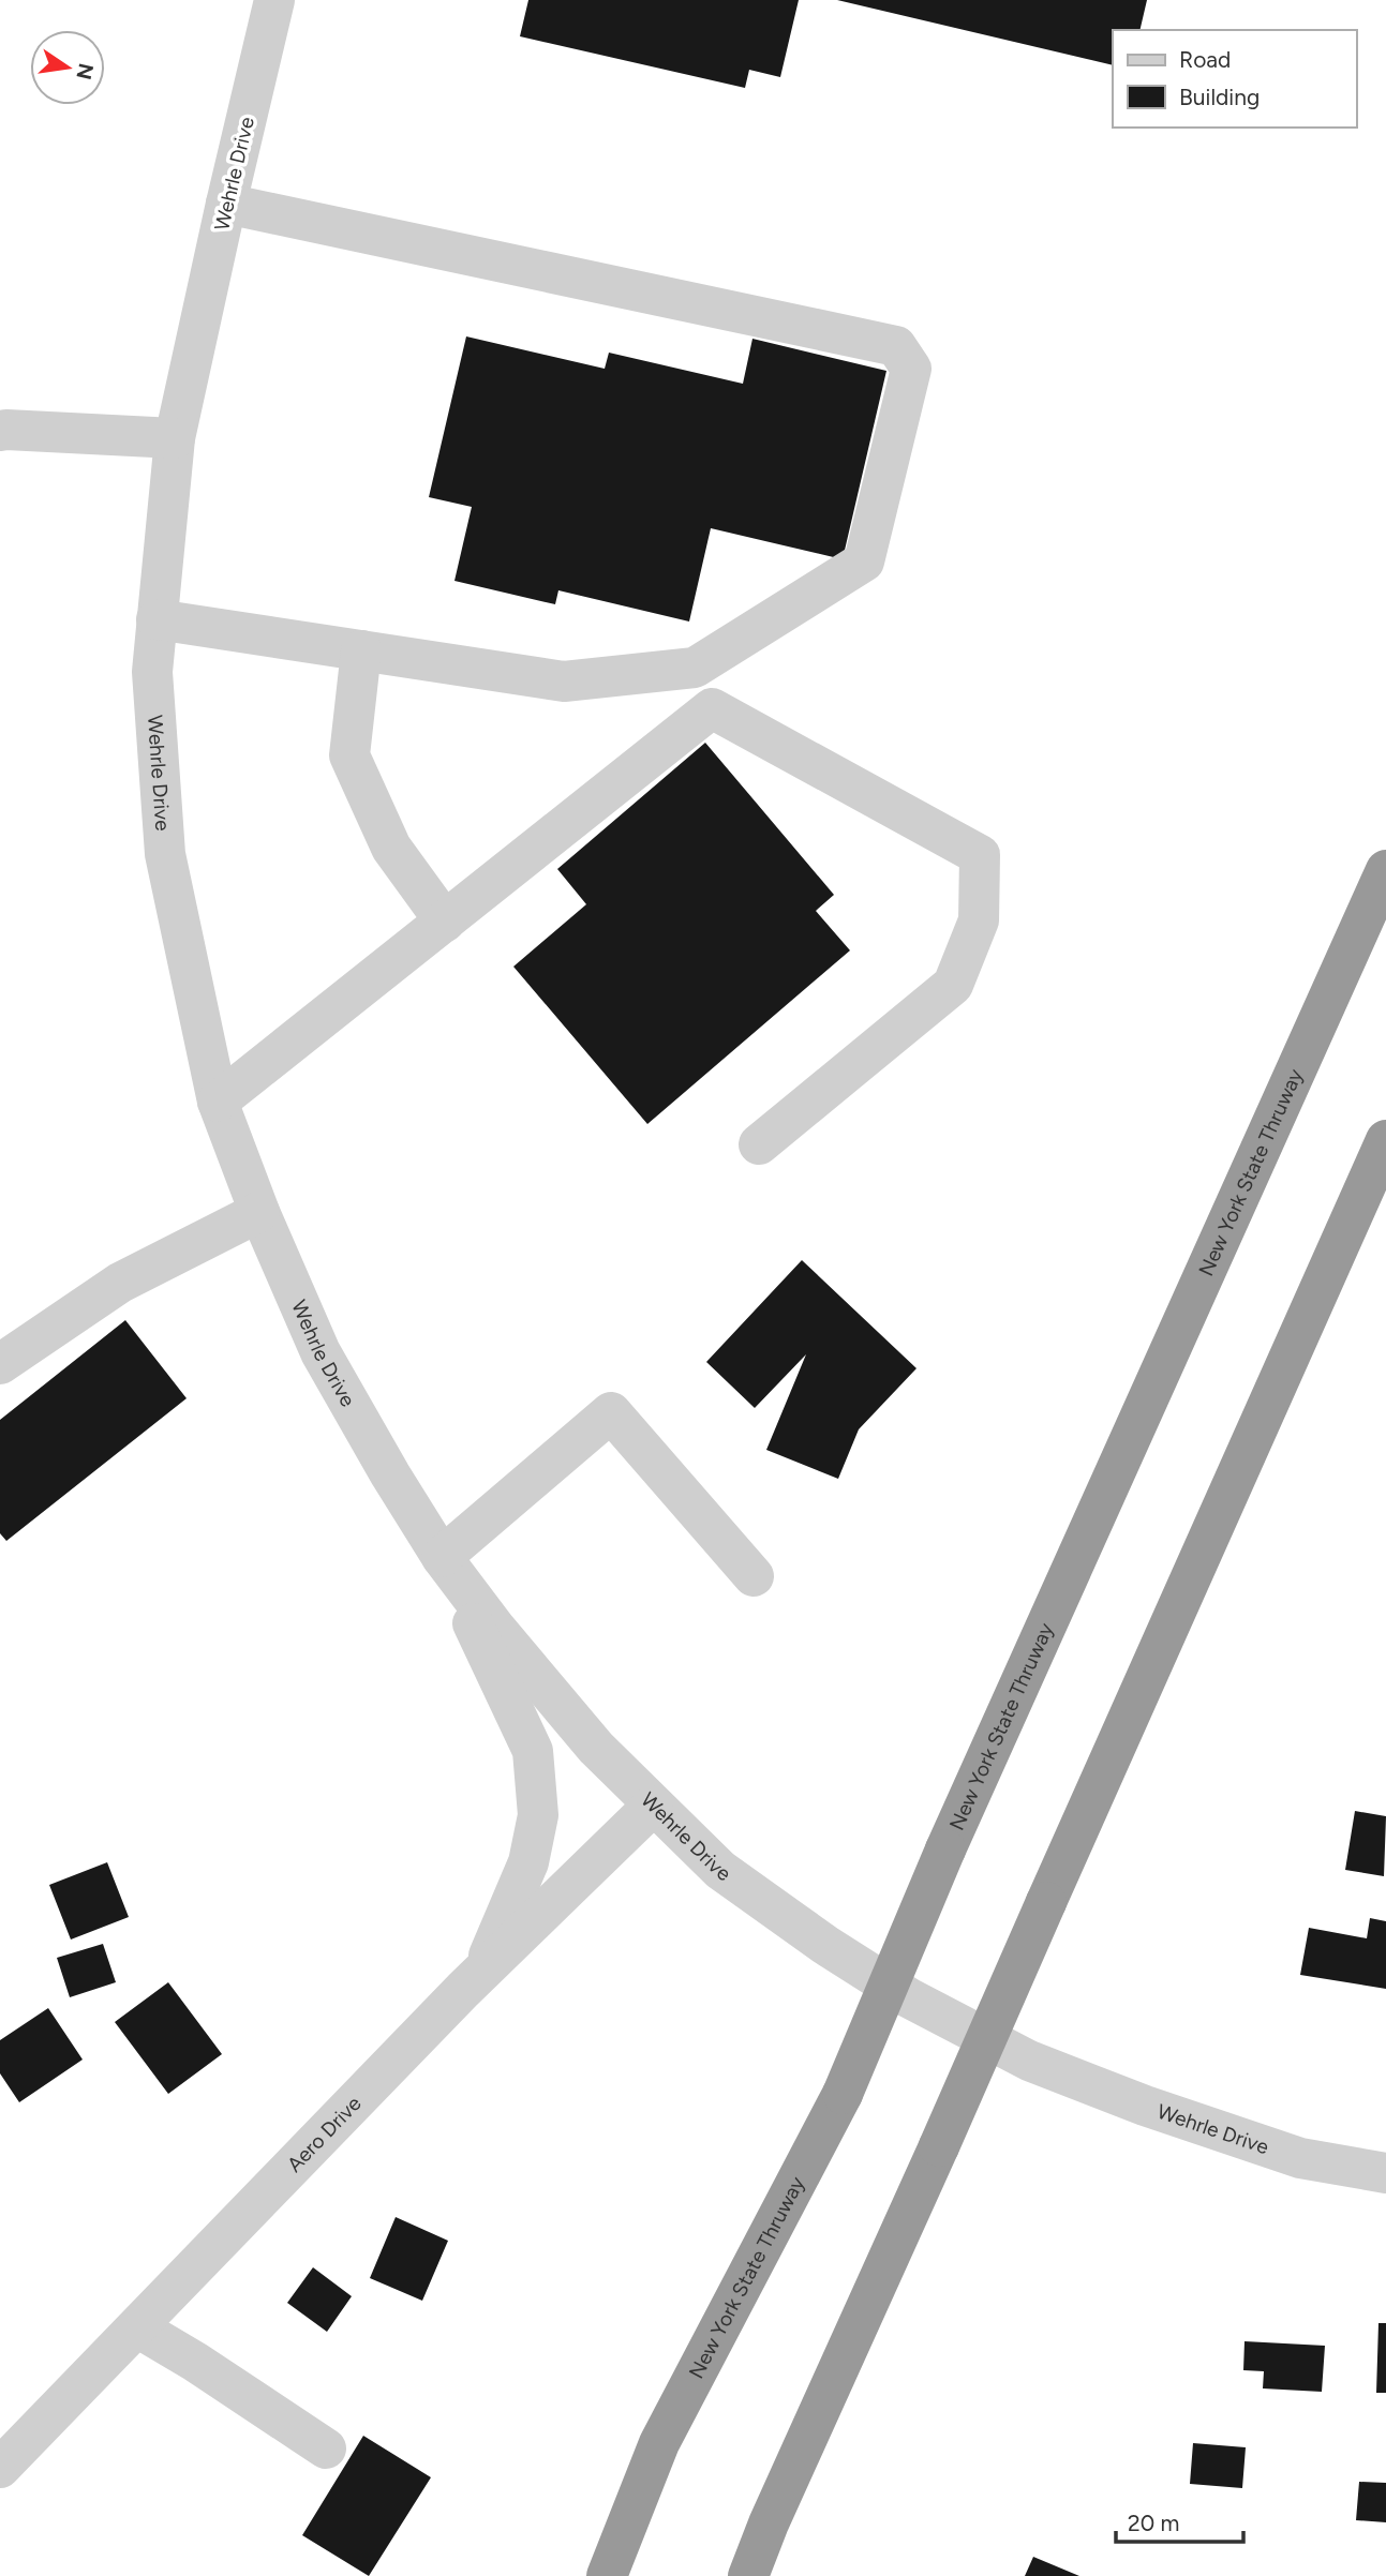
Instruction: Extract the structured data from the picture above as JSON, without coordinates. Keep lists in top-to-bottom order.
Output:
{
  "streets": {
    "highway": ["New York State Thruway"],
    "street": ["Wehrle Drive", "Aero Drive"]
  },
  "crossings": [
    ["Wehrle Drive", "Aero Drive"]
  ],
  "legend": ["Road", "Building"],
  "scale_bar": "20 m",
  "north": "right"
}
